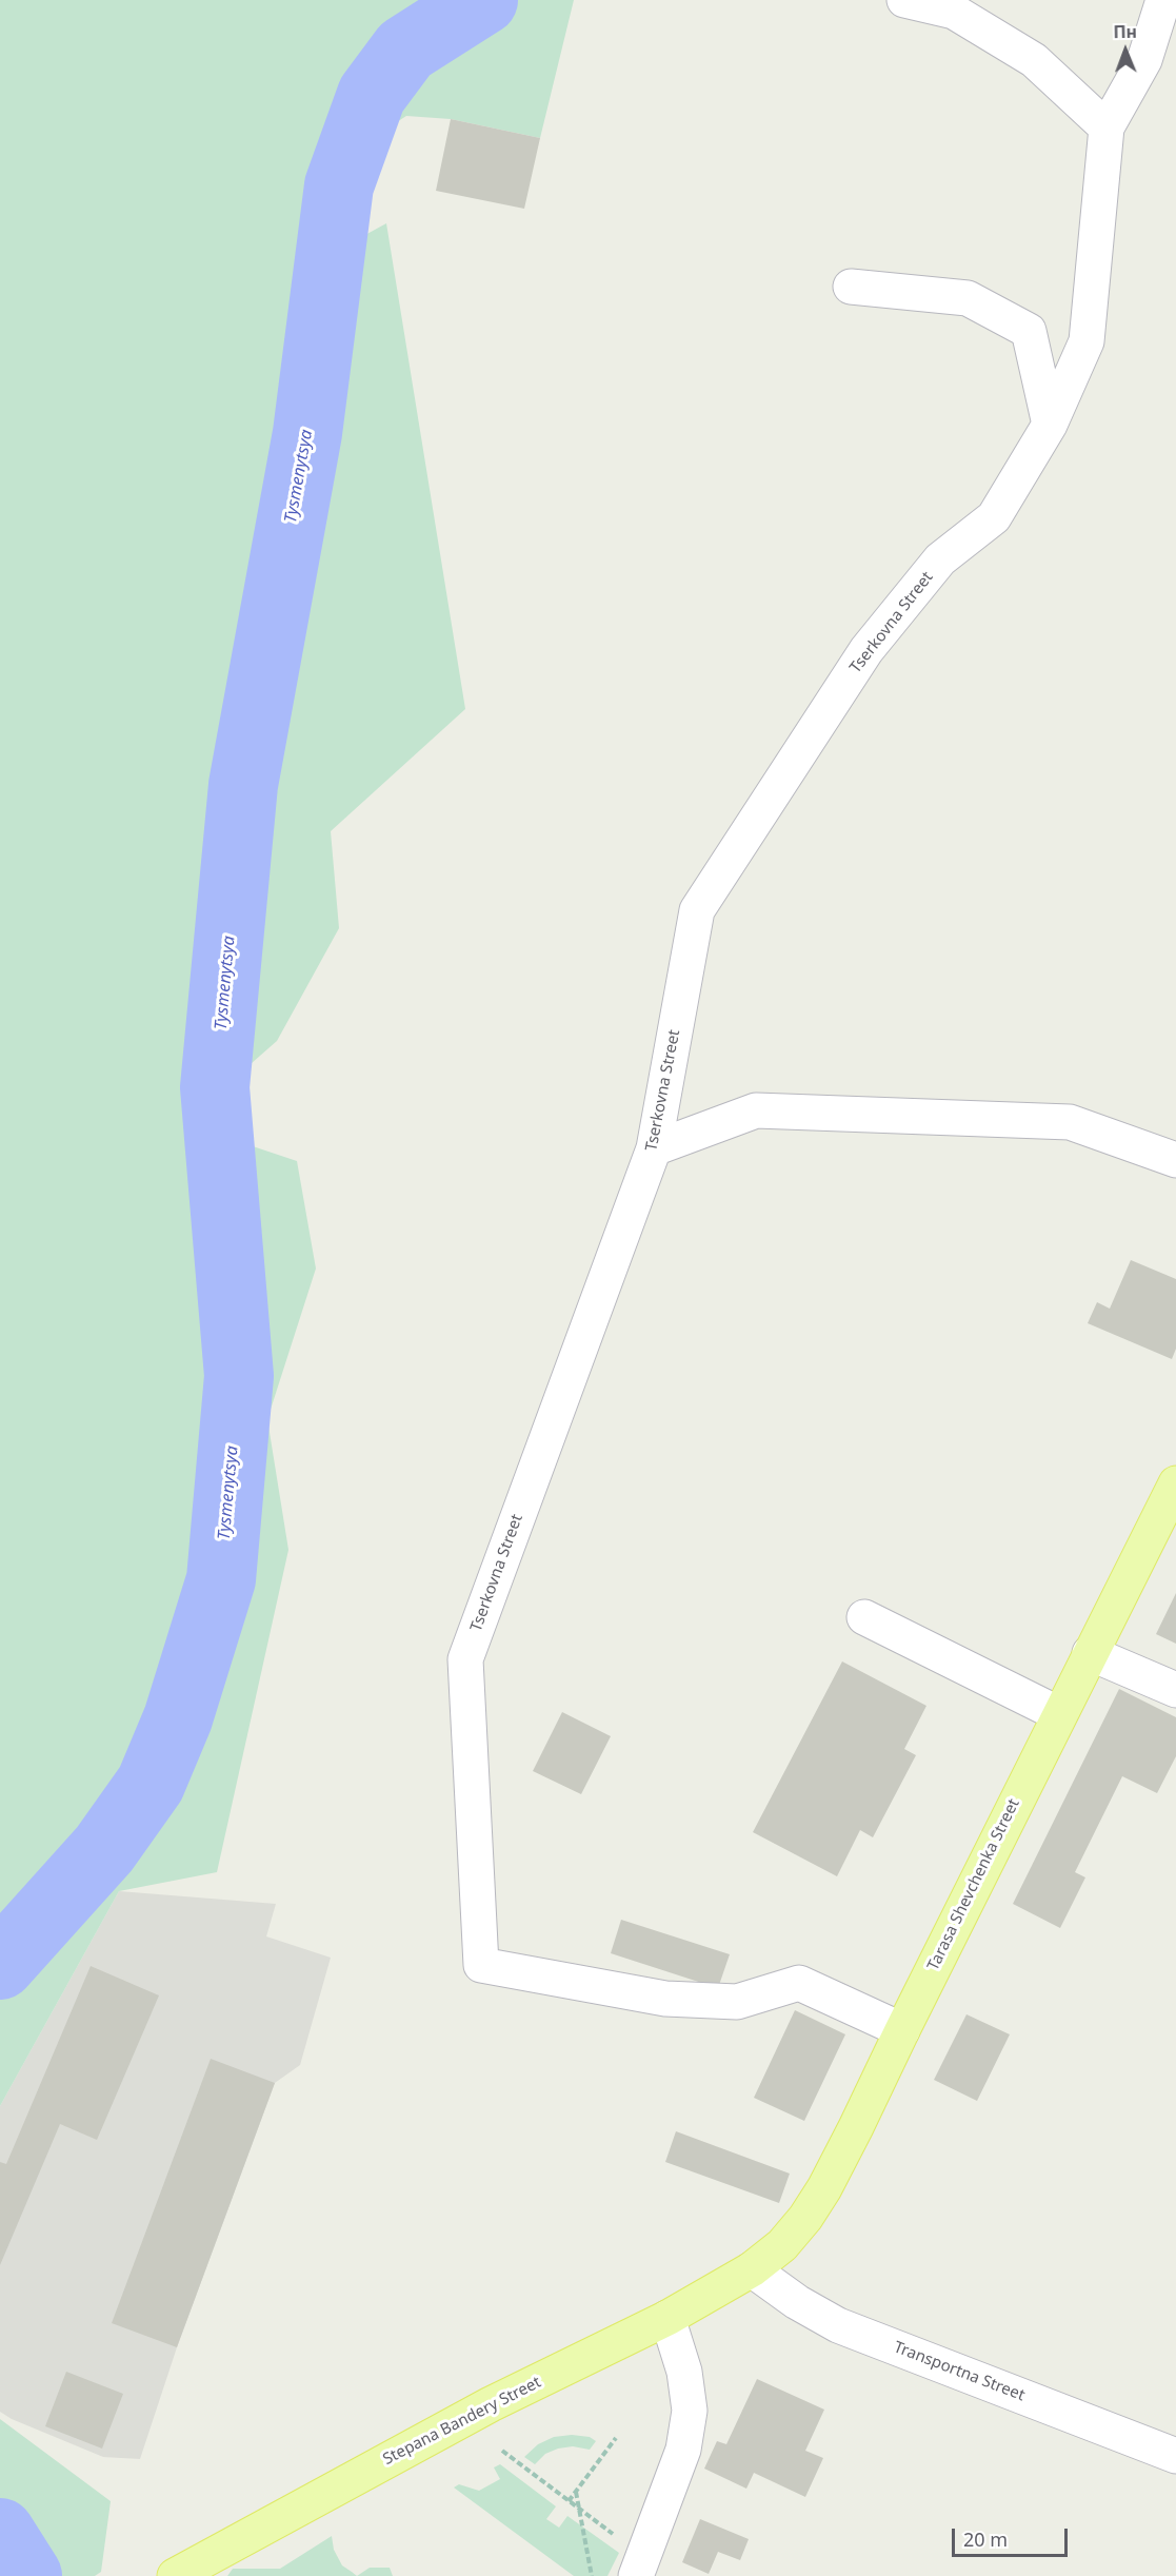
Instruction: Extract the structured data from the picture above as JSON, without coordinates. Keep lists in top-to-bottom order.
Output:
{
  "streets": {
    "main road": ["Tarasa Shevchenka Street", "Stepana Bandery Street"],
    "street": ["Tserkovna Street", "Transportna Street"]
  },
  "crossings": [
    ["Tserkovna Street", "Tarasa Shevchenka Street"],
    ["Tarasa Shevchenka Street", "Transportna Street"],
    ["Tarasa Shevchenka Street", "Stepana Bandery Street"],
    ["Transportna Street", "Stepana Bandery Street"]
  ],
  "water": ["Tysmenytsya"],
  "scale_bar": "20 m",
  "north": "top"
}
